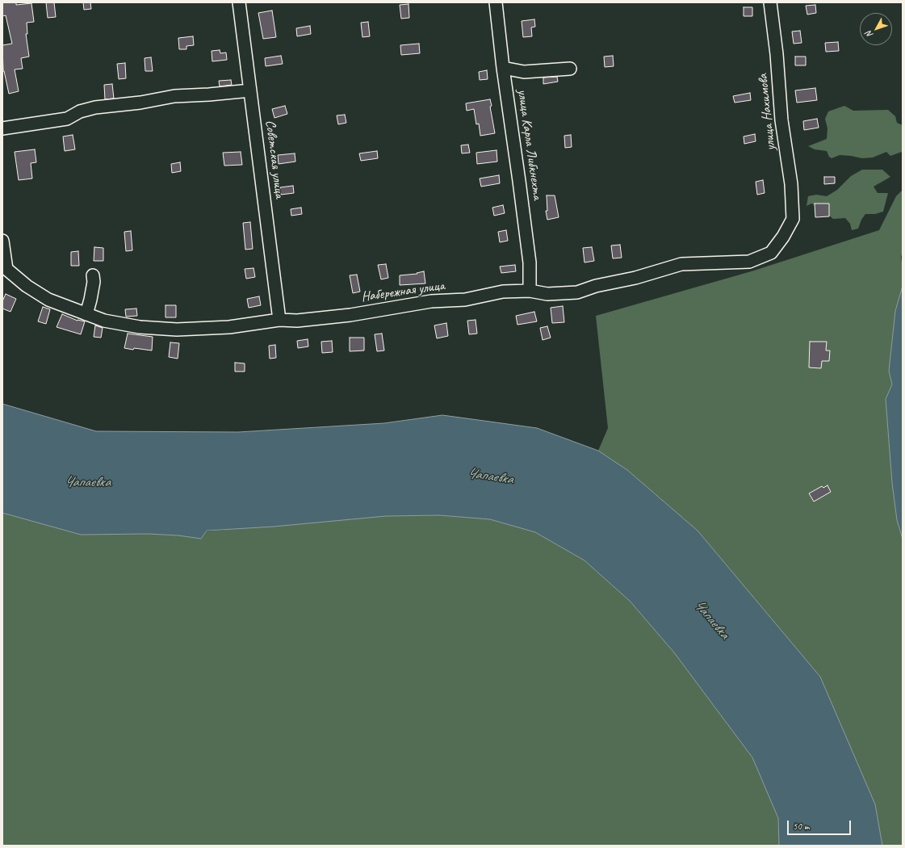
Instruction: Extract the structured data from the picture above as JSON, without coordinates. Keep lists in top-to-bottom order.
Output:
{
  "streets": {
    "street": [
      "улица Нахимова",
      "улица Карла Либкнехта",
      "Советская улица",
      "Набережная улица"
    ]
  },
  "crossings": [
    ["улица Нахимова", "Набережная улица"],
    ["улица Карла Либкнехта", "Набережная улица"],
    ["Советская улица", "Набережная улица"]
  ],
  "water": ["Чапаевка"],
  "scale_bar": "50 m",
  "north": "bottom left"
}
